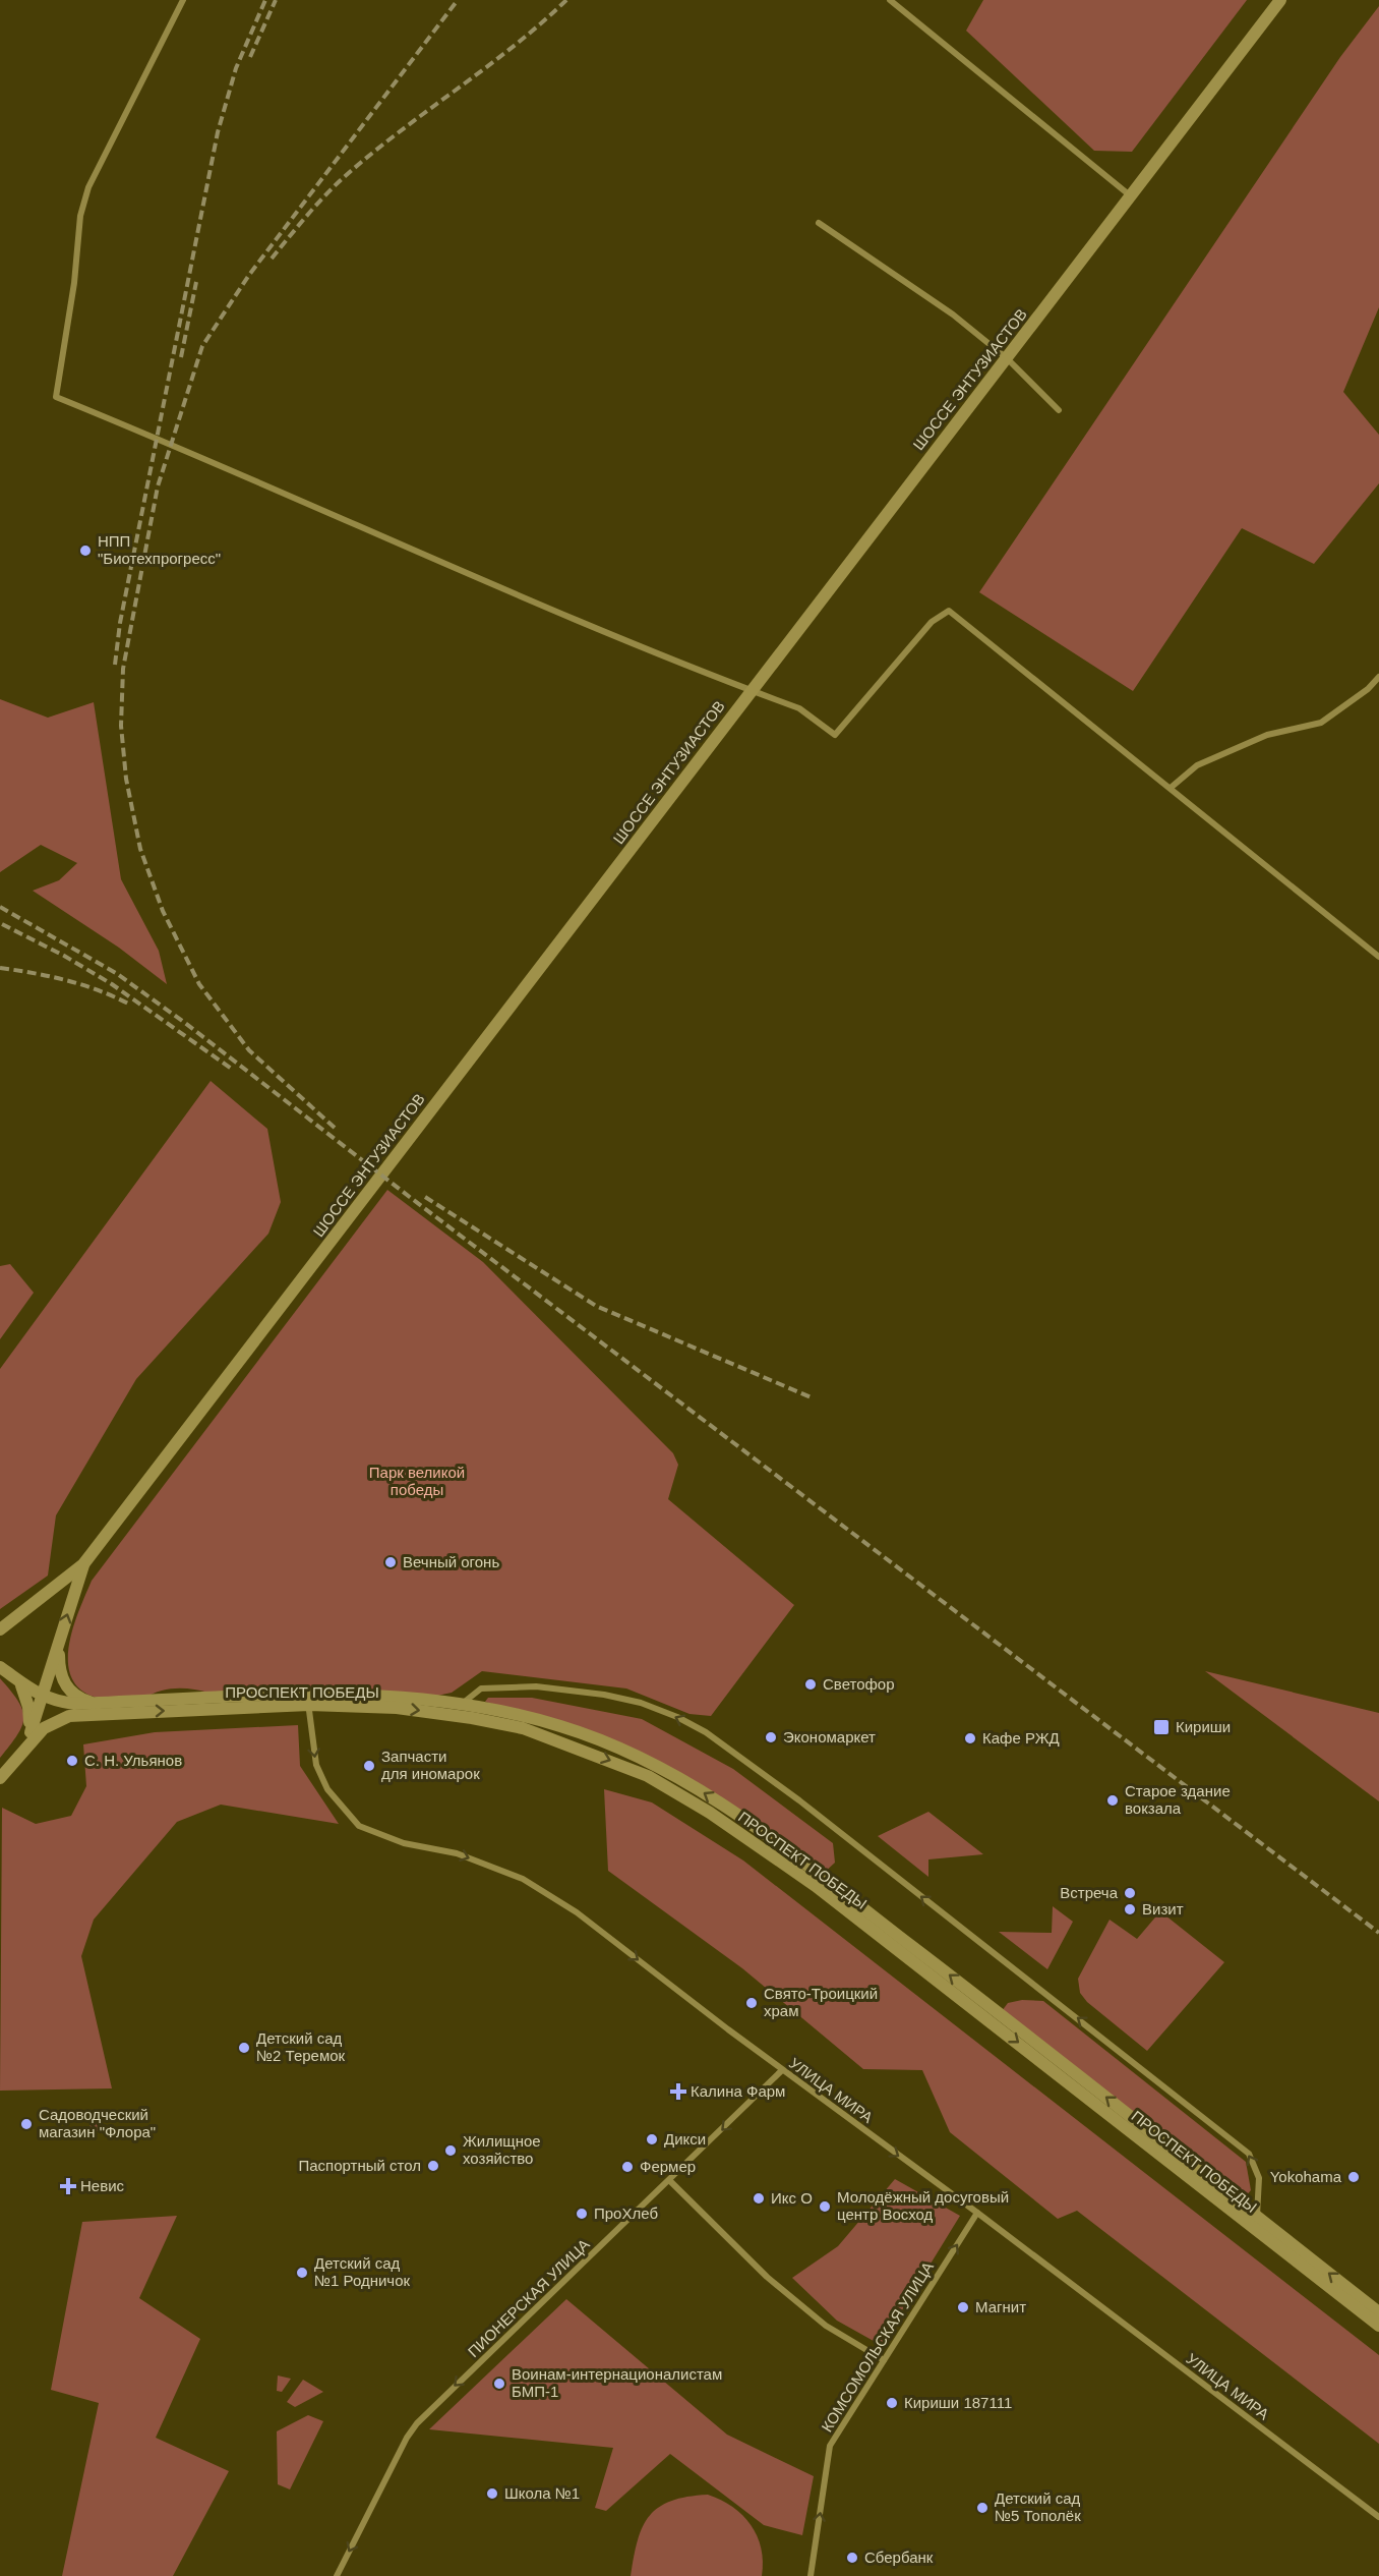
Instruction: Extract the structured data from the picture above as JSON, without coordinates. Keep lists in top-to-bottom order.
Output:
{
  "streets": {
    "main road": ["ШОССЕ ЭНТУЗИАСТОВ", "ПРОСПЕКТ ПОБЕДЫ"],
    "street": ["УЛИЦА МИРА", "ПИОНЕРСКАЯ УЛИЦА", "КОМСОМОЛЬСКАЯ УЛИЦА"]
  },
  "crossings": [
    ["ПРОСПЕКТ ПОБЕДЫ", "УЛИЦА МИРА"],
    ["УЛИЦА МИРА", "ПИОНЕРСКАЯ УЛИЦА"],
    ["УЛИЦА МИРА", "КОМСОМОЛЬСКАЯ УЛИЦА"]
  ],
  "one_way": ["УЛИЦА МИРА", "ПИОНЕРСКАЯ УЛИЦА", "КОМСОМОЛЬСКАЯ УЛИЦА"],
  "parks": ["Парк великой победы"],
  "places": {
    "other": [
      "НПП \"Биотехпрогресс\"",
      "Вечный огонь",
      "Светофор",
      "Экономаркет",
      "Кафе РЖД",
      "С. Н. Ульянов",
      "Запчасти для иномарок",
      "Старое здание вокзала",
      "Встреча",
      "Визит",
      "Свято-Троицкий храм",
      "Детский сад №2 Теремок",
      "Садоводческий магазин \"Флора\"",
      "Дикси",
      "Жилищное хозяйство",
      "Паспортный стол",
      "Фермер",
      "Yokohama",
      "Икс О",
      "Молодёжный досуговый центр Восход",
      "ПроХлеб",
      "Детский сад №1 Родничок",
      "Магнит",
      "Воинам-интернационалистам БМП-1",
      "Кириши 187111",
      "Школа №1",
      "Детский сад №5 Тополёк",
      "Сбербанк"
    ],
    "transit": ["Кириши"],
    "health": ["Калина Фарм", "Невис"]
  }
}
